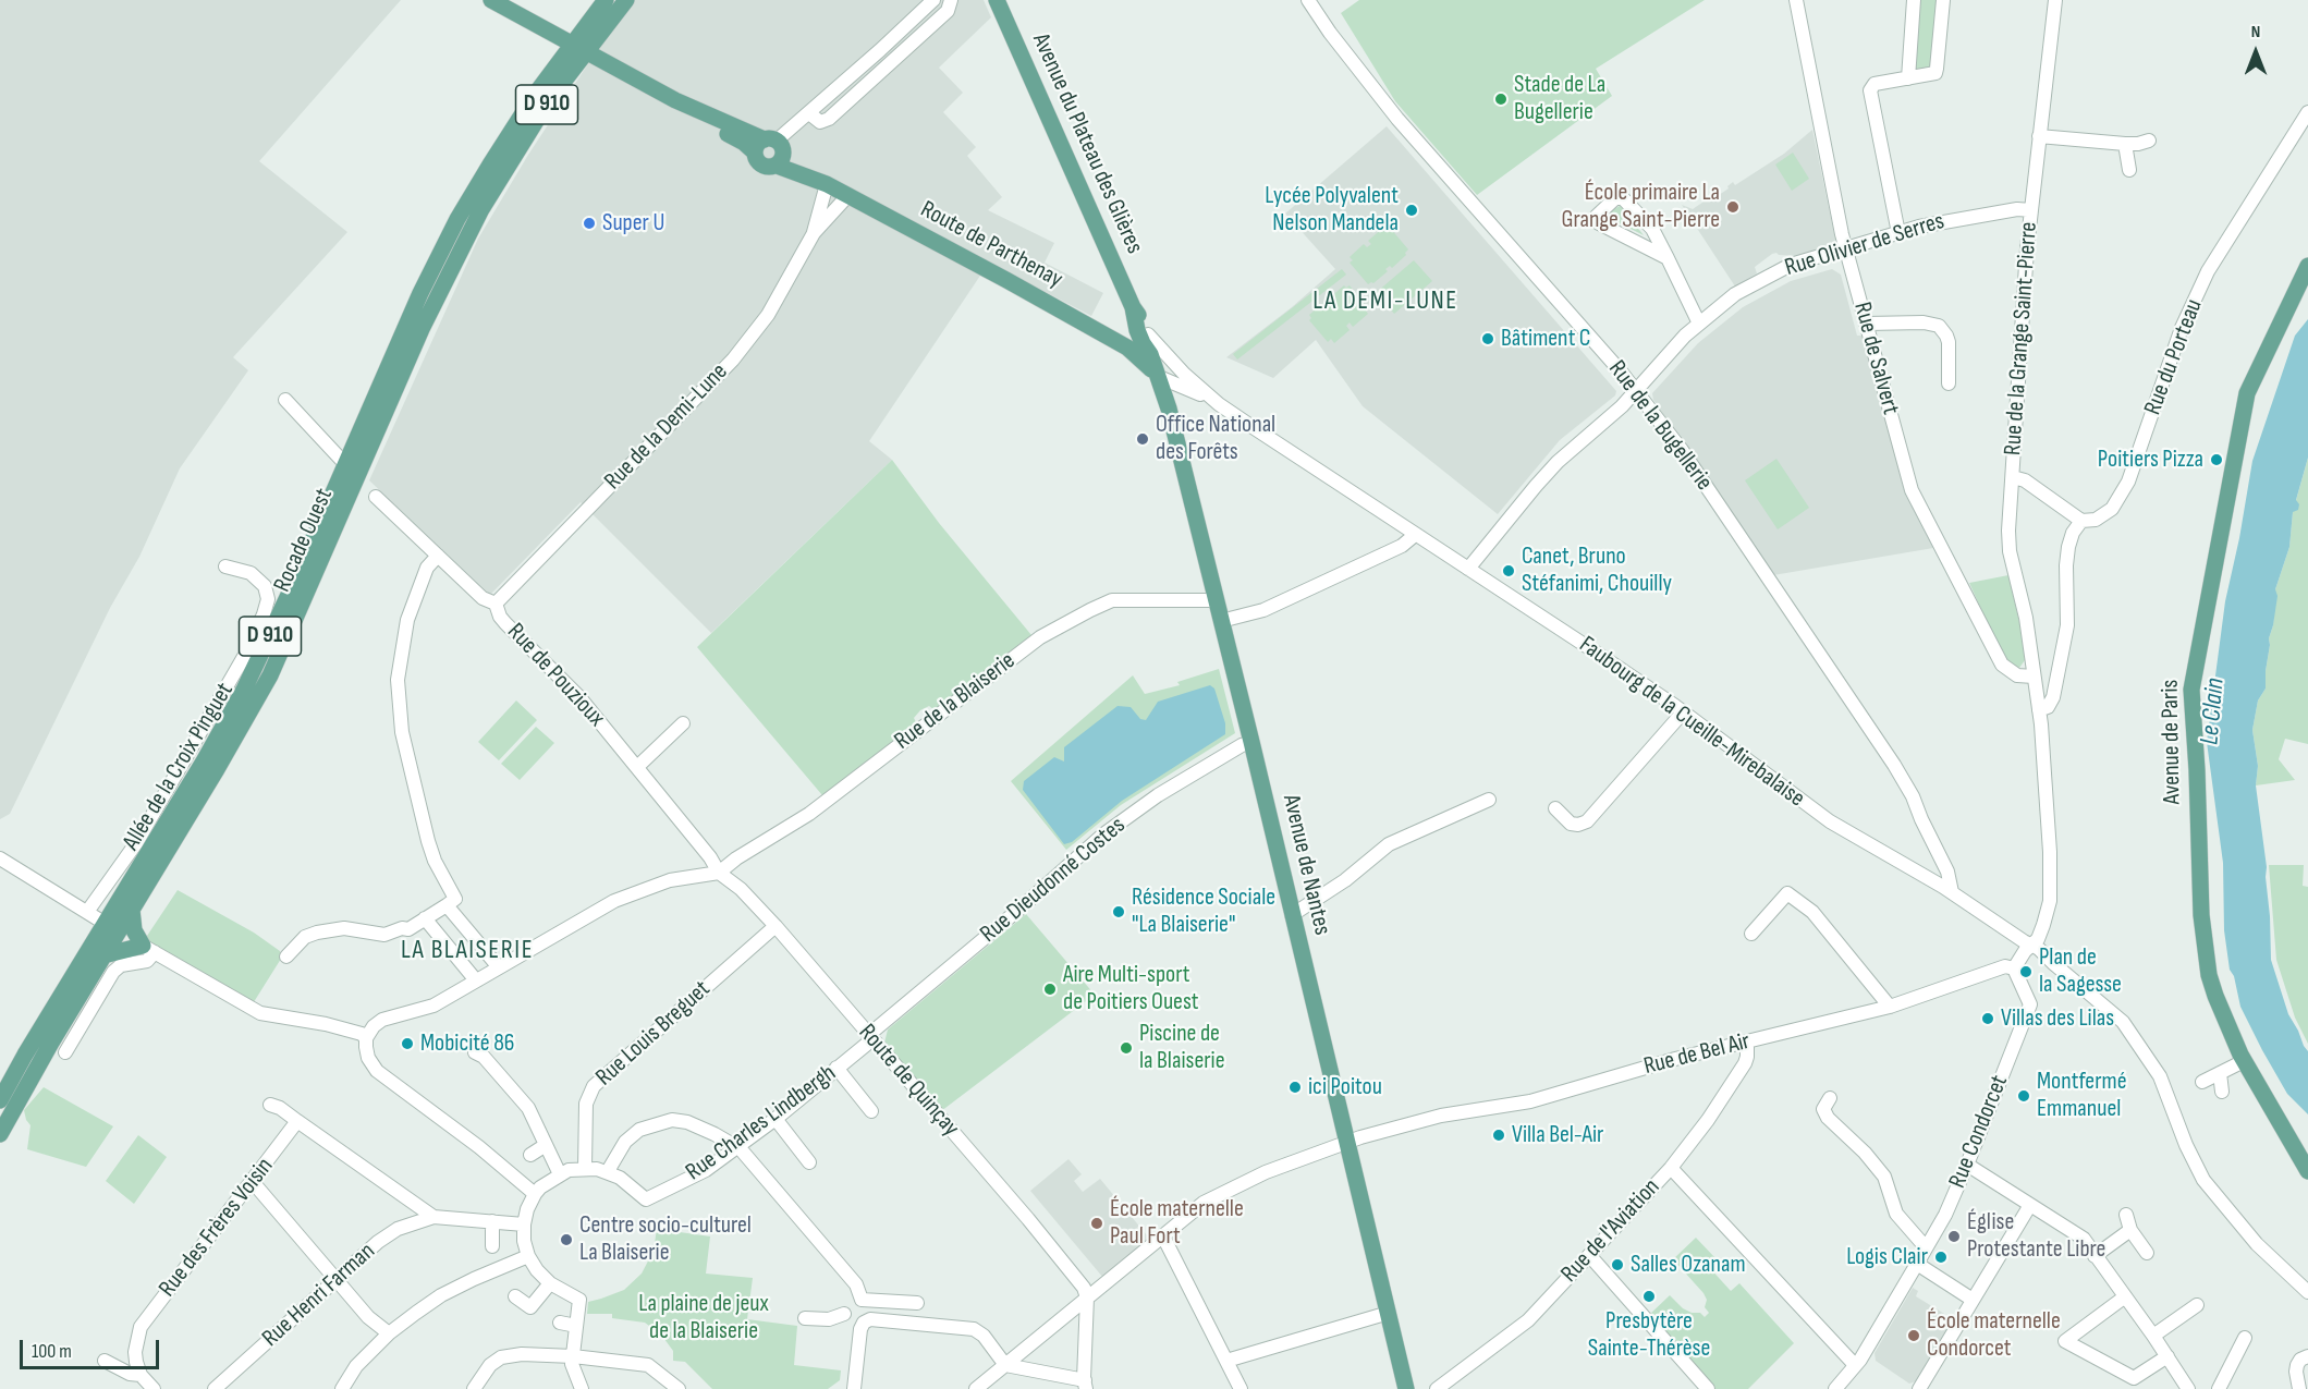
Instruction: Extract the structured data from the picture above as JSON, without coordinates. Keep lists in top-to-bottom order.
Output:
{
  "streets": {
    "main road": [
      "D 910",
      "Avenue du Plateau des Glières",
      "Route de Parthenay",
      "Rocade Ouest",
      "Avenue de Paris",
      "Avenue de Nantes"
    ],
    "street": [
      "Rue Olivier de Serres",
      "Rue de la Grange Saint-Pierre",
      "Rue du Porteau",
      "Rue de Salvert",
      "Rue de la Bugellerie",
      "Rue de la Demi-Lune",
      "Rue de Pouzioux",
      "Rue de la Blaiserie",
      "Faubourg de la Cueille-Mirebalaise",
      "Allée de la Croix Pinguet",
      "Rue Dieudonné Costes",
      "Rue Louis Breguet",
      "Rue de Bel Air",
      "Route de Quinçay",
      "Rue Charles Lindbergh",
      "Rue Condorcet",
      "Rue des Frères Voisin",
      "Rue de l'Aviation",
      "Rue Henri Farman"
    ]
  },
  "crossings": [
    ["D 910", "Route de Parthenay"],
    ["D 910", "Rocade Ouest"],
    ["Avenue du Plateau des Glières", "Route de Parthenay"],
    ["Avenue du Plateau des Glières", "Avenue de Nantes"],
    ["Route de Parthenay", "Rue de la Demi-Lune"],
    ["Route de Parthenay", "Rocade Ouest"],
    ["Route de Parthenay", "Avenue de Nantes"],
    ["Rue Olivier de Serres", "Rue de la Grange Saint-Pierre"],
    ["Rue Olivier de Serres", "Rue de Salvert"],
    ["Rue Olivier de Serres", "Rue de la Bugellerie"],
    ["Rue Olivier de Serres", "Faubourg de la Cueille-Mirebalaise"],
    ["Rue de la Grange Saint-Pierre", "Rue de Salvert"],
    ["Rue de la Grange Saint-Pierre", "Faubourg de la Cueille-Mirebalaise"],
    ["Rue de la Bugellerie", "Faubourg de la Cueille-Mirebalaise"],
    ["Rue de la Demi-Lune", "Rue de Pouzioux"],
    ["Rue de Pouzioux", "Rue de la Blaiserie"],
    ["Rue de Pouzioux", "Route de Quinçay"],
    ["Rue de la Blaiserie", "Avenue de Nantes"],
    ["Rue de la Blaiserie", "Route de Quinçay"],
    ["Avenue de Nantes", "Rue Dieudonné Costes"],
    ["Avenue de Nantes", "Rue de Bel Air"],
    ["Rue Dieudonné Costes", "Route de Quinçay"],
    ["Rue Dieudonné Costes", "Rue Charles Lindbergh"],
    ["Rue Louis Breguet", "Route de Quinçay"],
    ["Rue de Bel Air", "Route de Quinçay"],
    ["Rue de Bel Air", "Rue Condorcet"],
    ["Rue de Bel Air", "Rue de l'Aviation"],
    ["Route de Quinçay", "Rue Charles Lindbergh"]
  ],
  "districts": ["LA DEMI-LUNE", "LA BLAISERIE"],
  "water": ["Le Clain"],
  "parks": ["La plaine de jeux de la Blaiserie"],
  "places": [
    "Stade de La Bugellerie",
    "École primaire La Grange Saint-Pierre",
    "Lycée Polyvalent Nelson Mandela",
    "Super U",
    "Bâtiment C",
    "Office National des Forêts",
    "Poitiers Pizza",
    "Canet, Bruno Stéfanimi, Chouilly",
    "Résidence Sociale \"La Blaiserie\"",
    "Plan de la Sagesse",
    "Aire Multi-sport de Poitiers Ouest",
    "Villas des Lilas",
    "Mobicité 86",
    "Piscine de la Blaiserie",
    "ici Poitou",
    "Montfermé Emmanuel",
    "Villa Bel-Air",
    "École maternelle Paul Fort",
    "Église Protestante Libre",
    "Centre socio-culturel La Blaiserie",
    "Logis Clair",
    "Salles Ozanam",
    "Presbytère Sainte-Thérèse",
    "École maternelle Condorcet"
  ],
  "scale_bar": "100 m",
  "north": "top"
}
